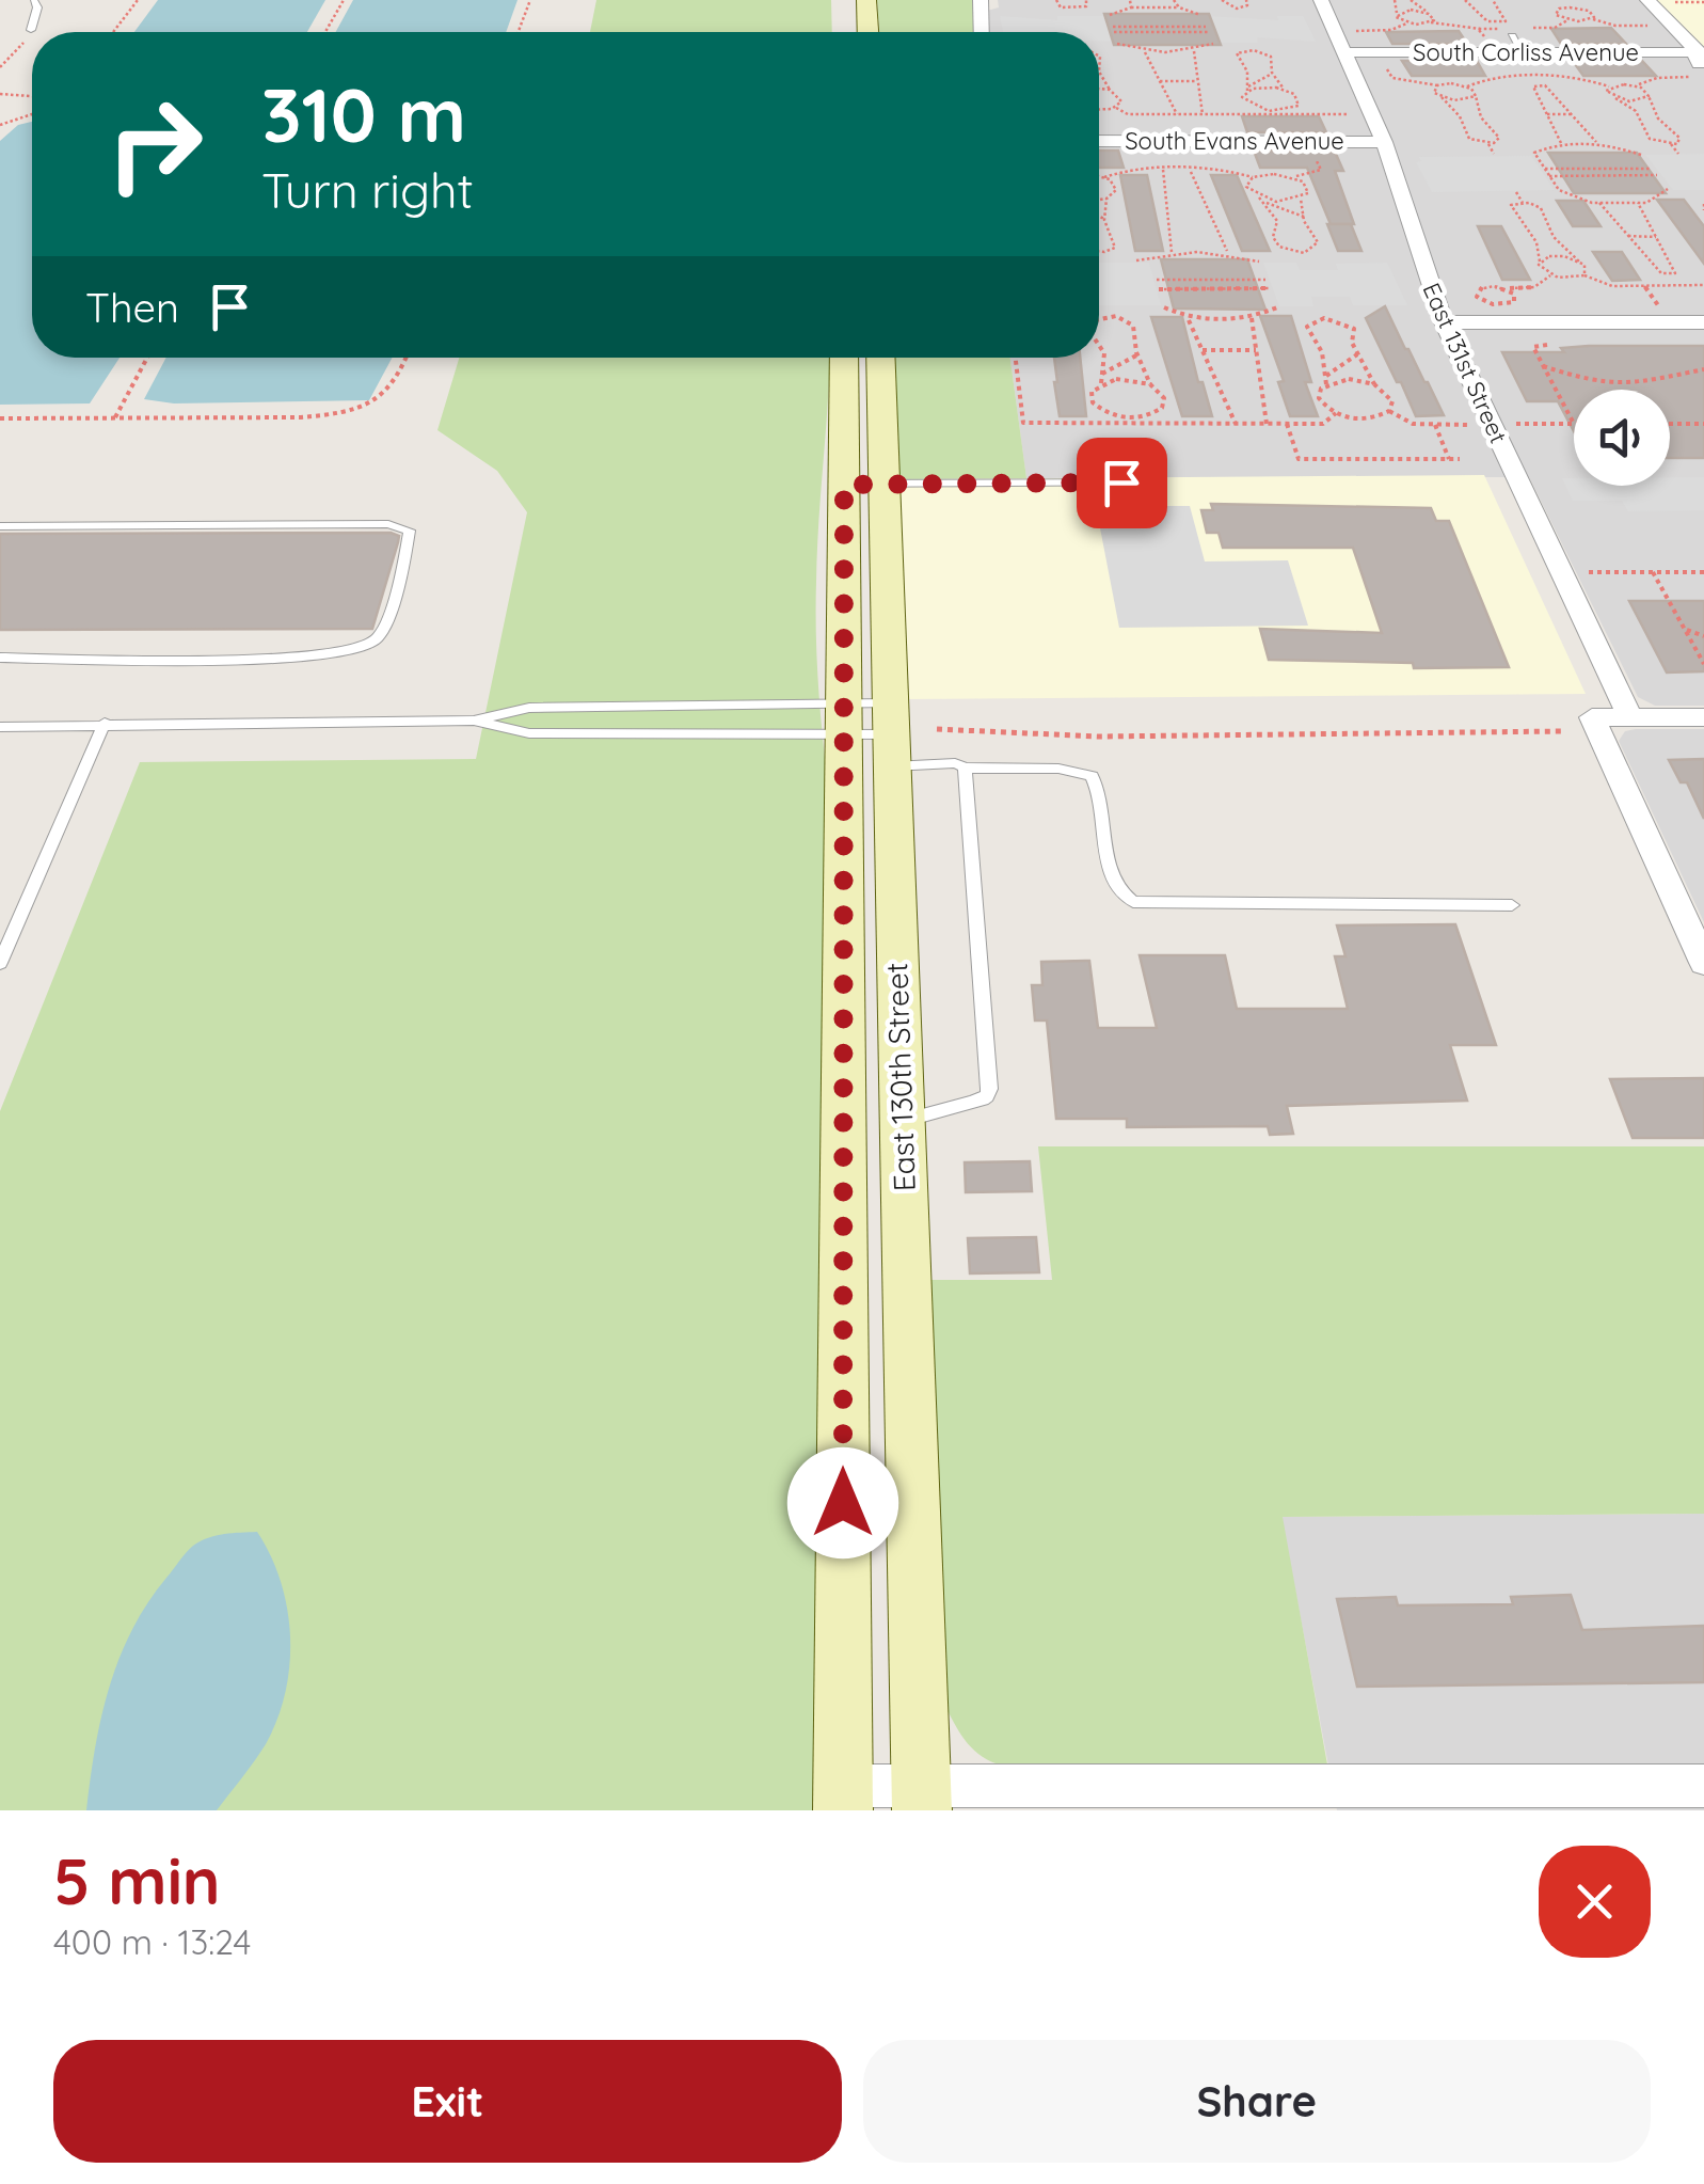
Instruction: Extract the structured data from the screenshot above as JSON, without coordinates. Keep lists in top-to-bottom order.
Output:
{
  "streets": {
    "main road": ["East 130th Street"],
    "street": ["South Corliss Avenue", "South Evans Avenue", "East 131st Street"]
  },
  "crossings": [
    ["South Corliss Avenue", "East 131st Street"],
    ["South Evans Avenue", "East 131st Street"]
  ],
  "page": {
    "turn": ["310 m", "Turn right"],
    "then": "Then",
    "heading": ["5 min", "400 m · 13:24"],
    "buttons": ["Exit", "Share"]
  }
}
